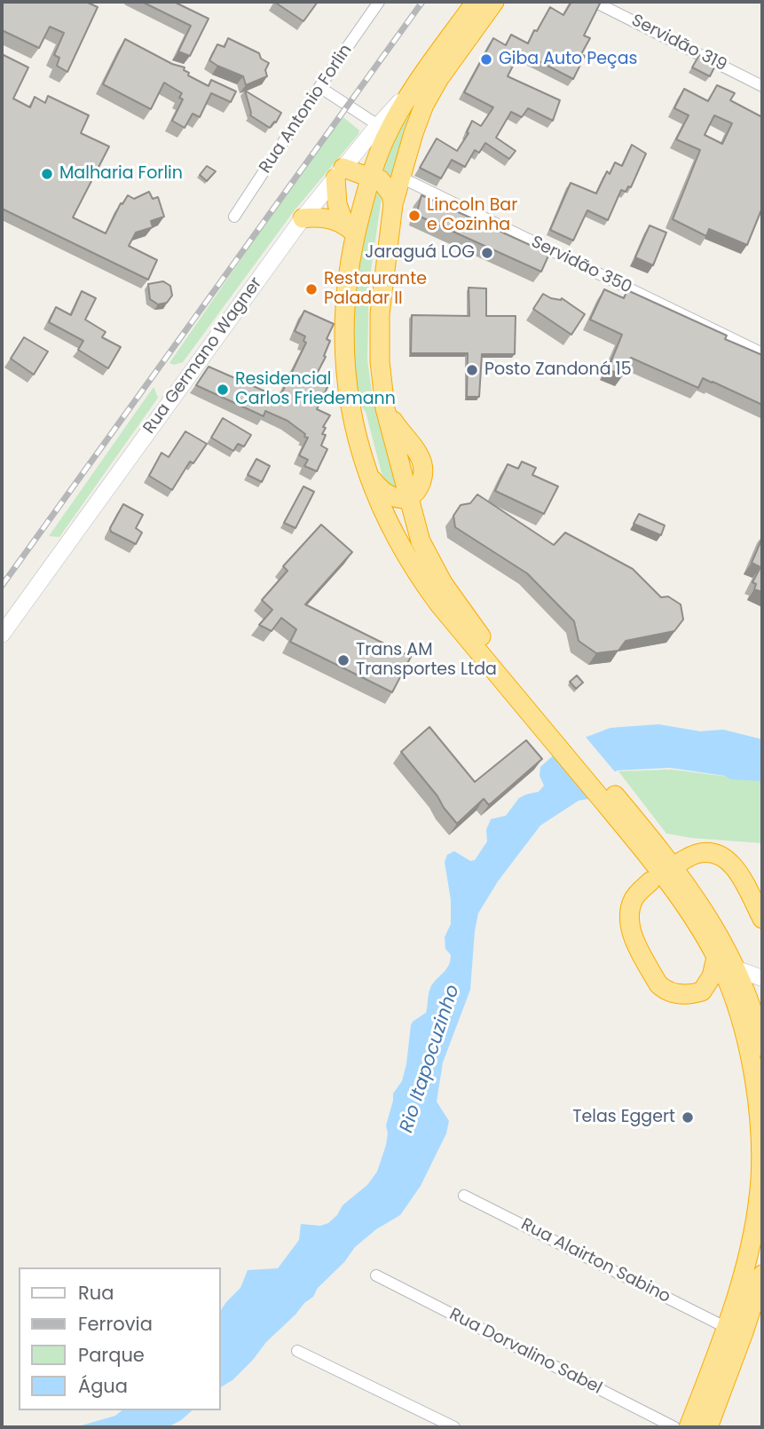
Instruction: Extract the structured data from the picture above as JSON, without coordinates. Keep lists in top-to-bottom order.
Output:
{
  "streets": {
    "street": [
      "Servidão 319",
      "Rua Antonio Forlin",
      "Servidão 350",
      "Rua Germano Wagner",
      "Rua Alairton Sabino",
      "Rua Dorvalino Sabel"
    ]
  },
  "water": ["Rio Itapocuzinho"],
  "places": [
    "Giba Auto Peças",
    "Malharia Forlin",
    "Lincoln Bar e Cozinha",
    "Jaraguá LOG",
    "Restaurante Paladar II",
    "Posto Zandoná 15",
    "Residencial Carlos Friedemann",
    "Trans AM Transportes Ltda",
    "Telas Eggert"
  ],
  "legend": [
    "Rua",
    "Ferrovia",
    "Parque",
    "Água"
  ]
}
